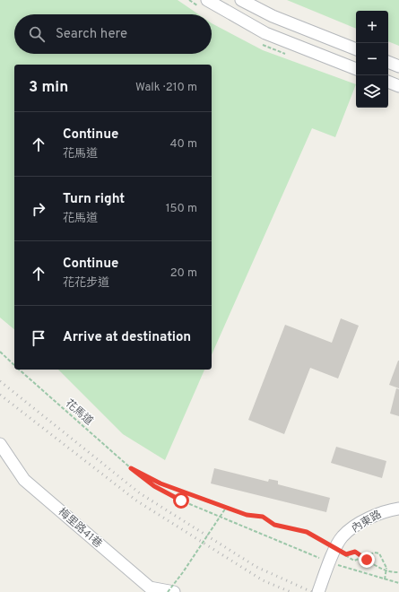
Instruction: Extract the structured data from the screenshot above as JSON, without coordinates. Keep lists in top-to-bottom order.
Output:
{
  "streets": {
    "street": ["內東路", "梅里路41巷"],
    "path": ["花馬道"]
  },
  "crossings": [
    ["花馬道", "內東路"]
  ],
  "page": {
    "map_buttons": ["+", "−"],
    "search": "Search here",
    "heading": ["3 min", "Walk · 210 m"],
    "list": [
      ["Continue", "花馬道", "40 m"],
      ["Turn right", "花馬道", "150 m"],
      ["Continue", "花花步道", "20 m"],
      "Arrive at destination"
    ]
  }
}
